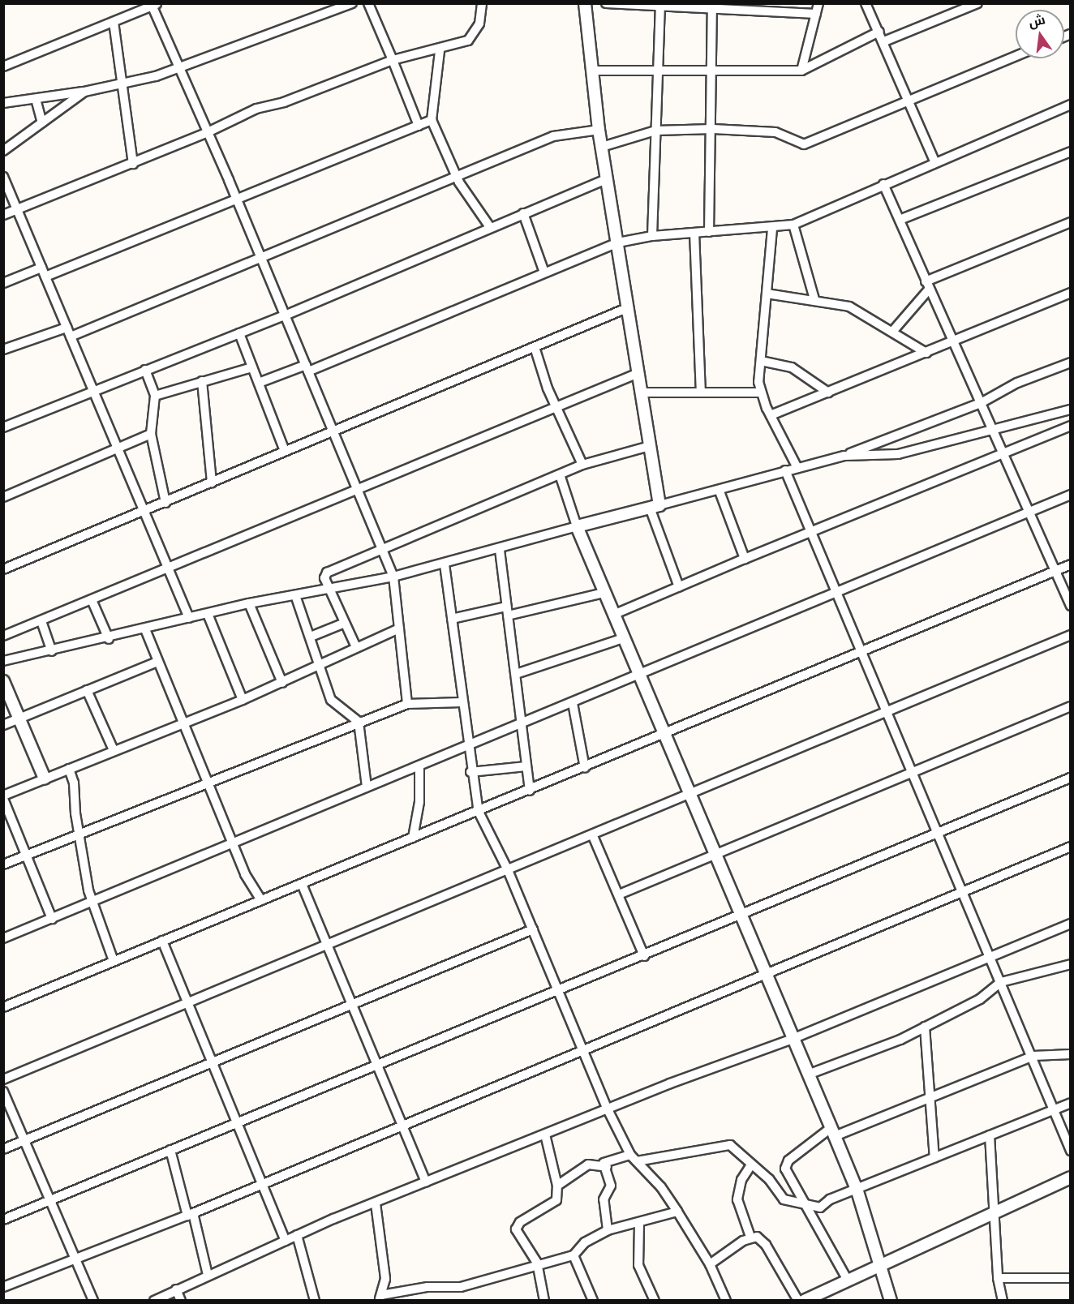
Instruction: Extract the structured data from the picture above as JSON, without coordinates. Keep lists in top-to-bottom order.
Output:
{
  "north": "top"
}
